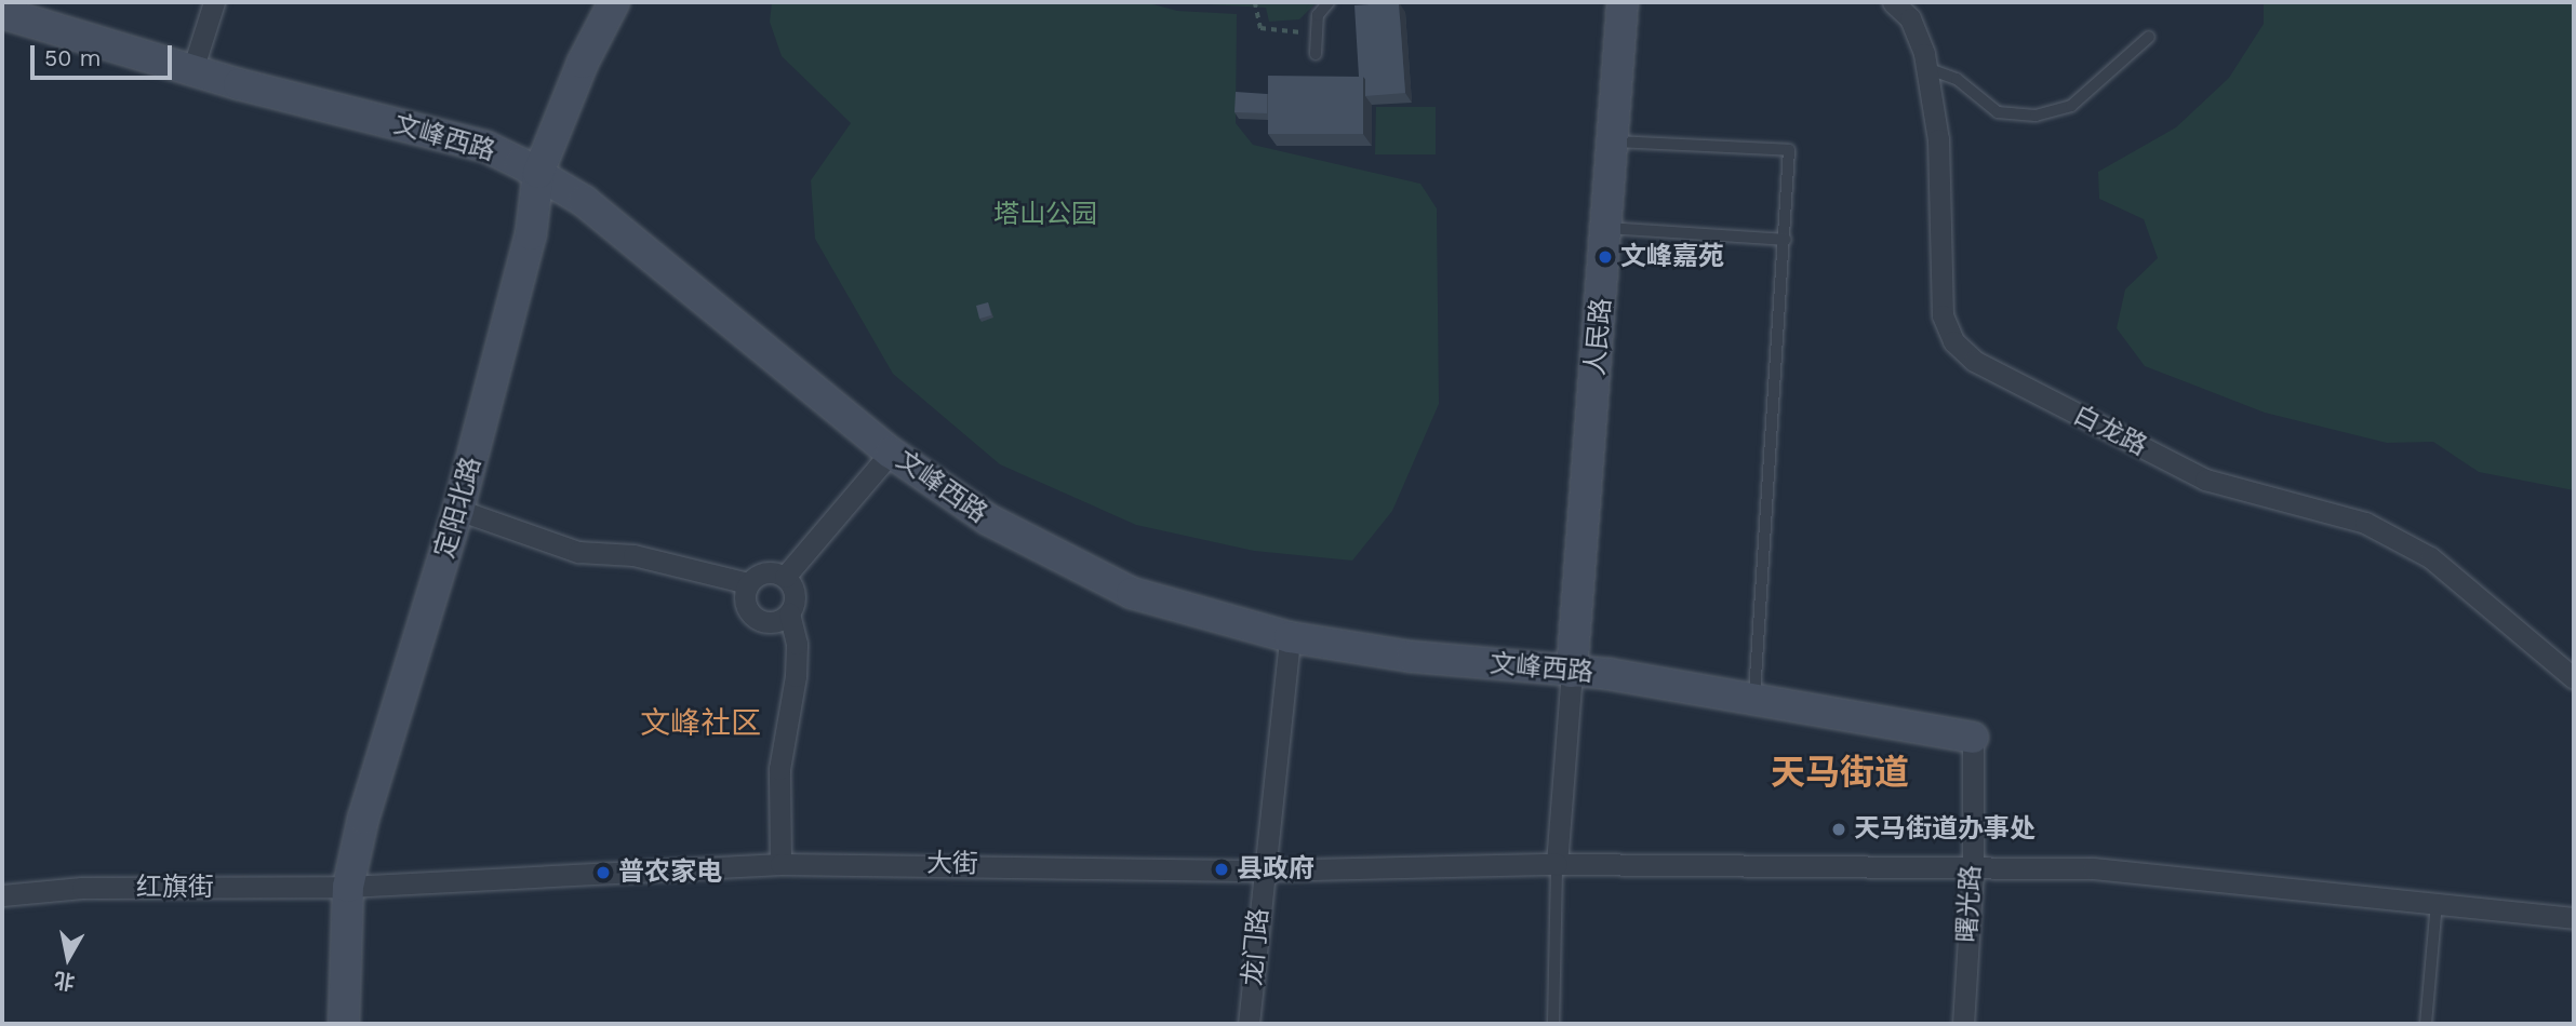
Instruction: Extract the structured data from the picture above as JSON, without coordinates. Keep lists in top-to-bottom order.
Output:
{
  "streets": {
    "street": [
      "文峰西路",
      "人民路",
      "白龙路",
      "定阳北路",
      "大街",
      "红旗街",
      "曙光路",
      "龙门路"
    ]
  },
  "crossings": [
    ["文峰西路", "人民路"],
    ["文峰西路", "定阳北路"],
    ["文峰西路", "曙光路"],
    ["文峰西路", "龙门路"],
    ["定阳北路", "大街"],
    ["定阳北路", "红旗街"],
    ["大街", "红旗街"],
    ["大街", "曙光路"],
    ["大街", "龙门路"]
  ],
  "districts": ["文峰社区", "天马街道"],
  "parks": ["塔山公园"],
  "places": [
    "文峰嘉苑",
    "天马街道办事处",
    "县政府",
    "普农家电"
  ],
  "scale_bar": "50 m",
  "north": "bottom"
}
